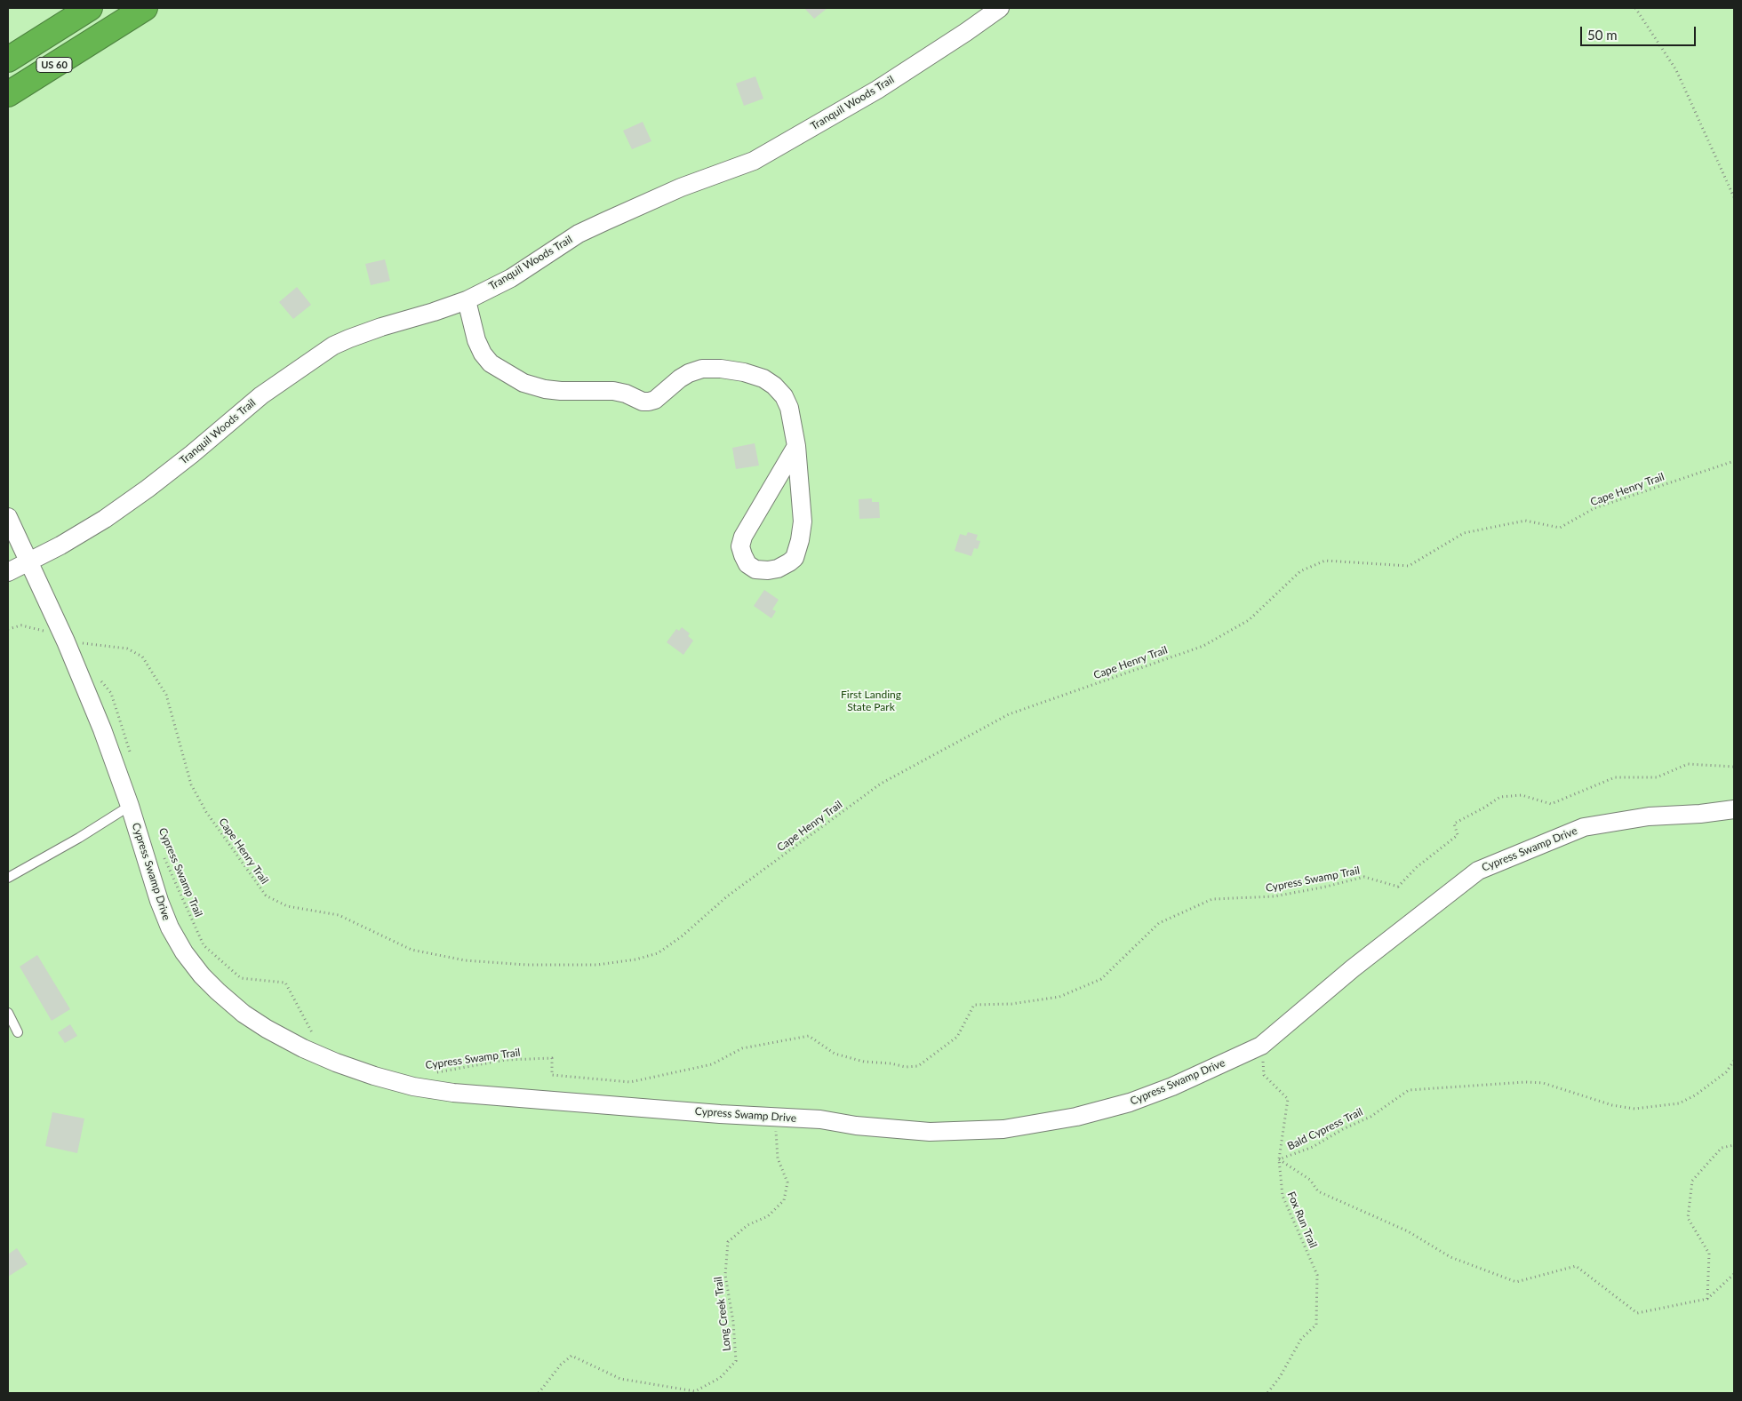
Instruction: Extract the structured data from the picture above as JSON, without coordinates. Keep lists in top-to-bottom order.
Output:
{
  "streets": {
    "highway": ["US 60"],
    "street": ["Tranquil Woods Trail", "Cypress Swamp Drive"],
    "path": [
      "Cape Henry Trail",
      "Cypress Swamp Trail",
      "Bald Cypress Trail",
      "Fox Run Trail",
      "Long Creek Trail"
    ]
  },
  "crossings": [
    ["Tranquil Woods Trail", "Cypress Swamp Drive"],
    ["Cape Henry Trail", "Cypress Swamp Drive"],
    ["Cypress Swamp Drive", "Fox Run Trail"],
    ["Cypress Swamp Drive", "Long Creek Trail"],
    ["Bald Cypress Trail", "Fox Run Trail"]
  ],
  "parks": ["First Landing State Park"],
  "scale_bar": "50 m"
}
